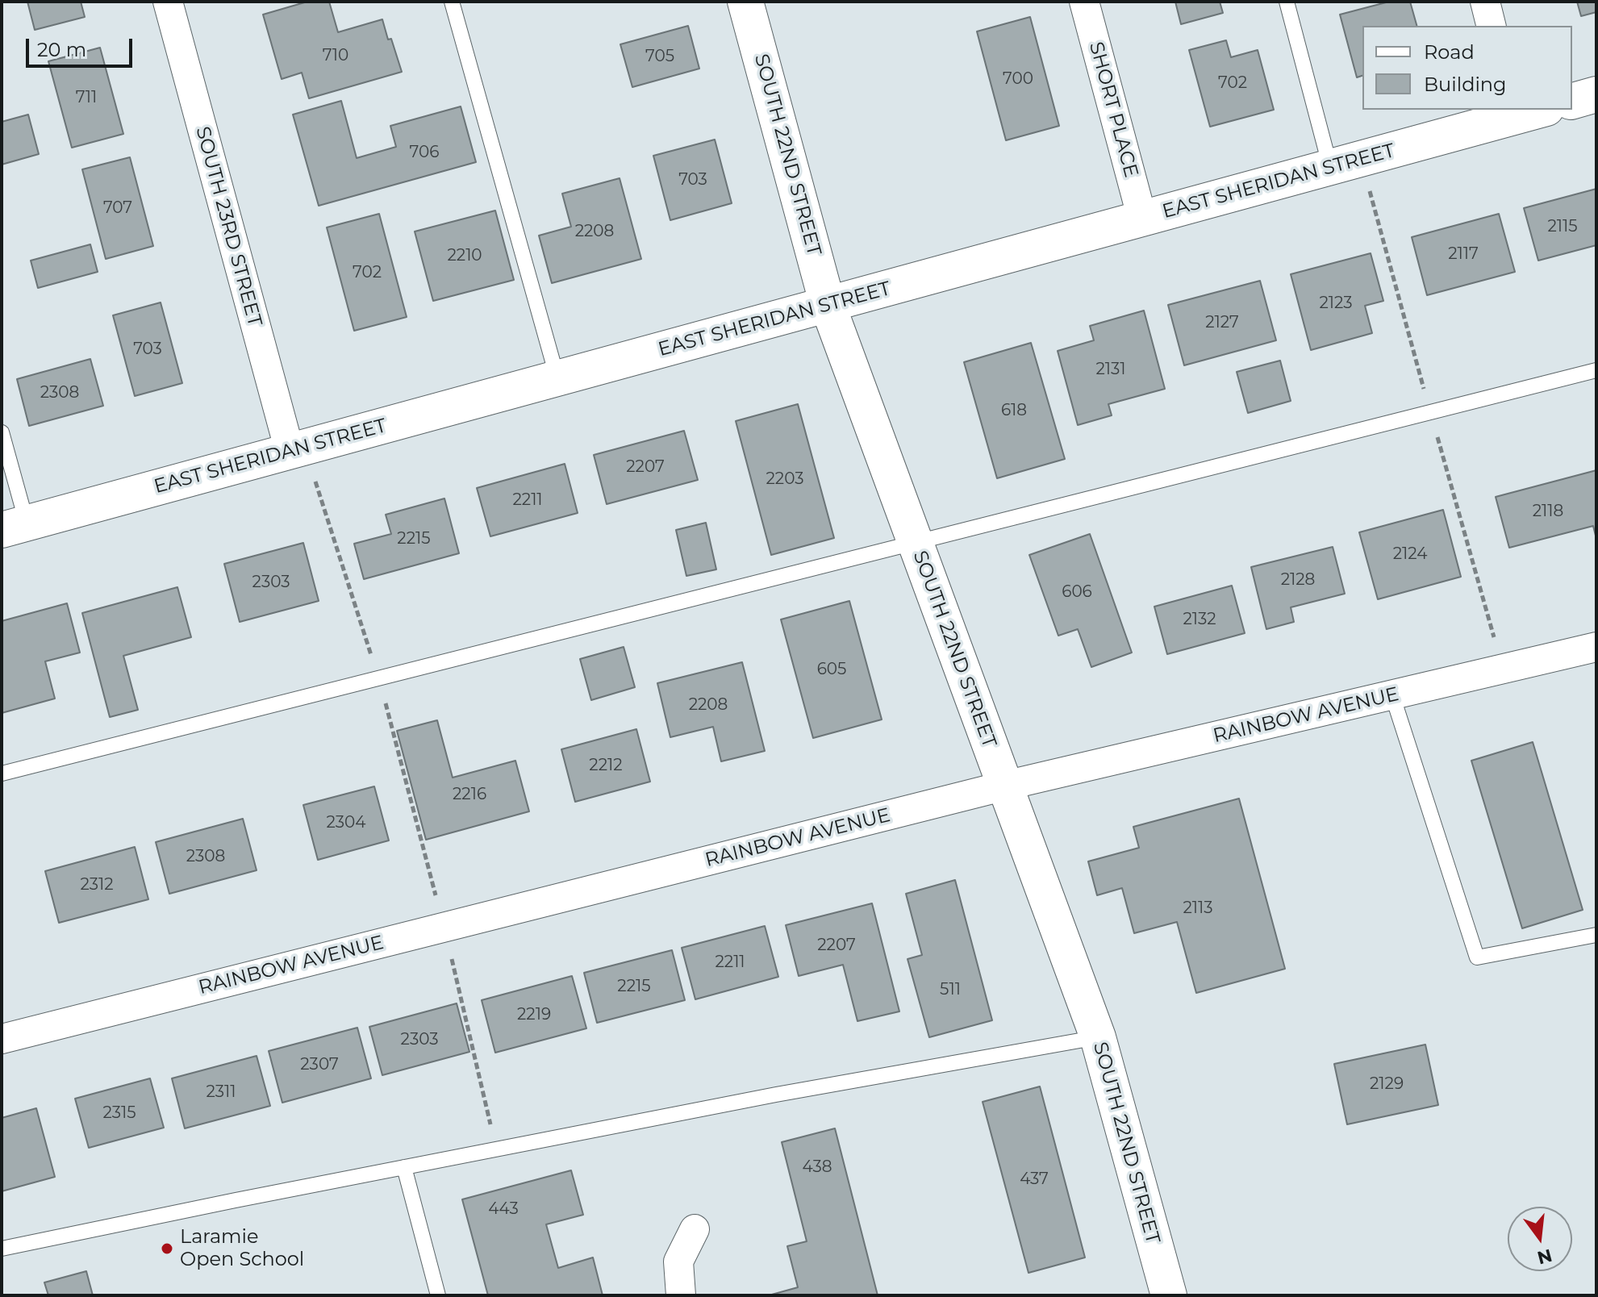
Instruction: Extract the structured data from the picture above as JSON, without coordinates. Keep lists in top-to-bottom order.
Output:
{
  "streets": {
    "street": [
      "SHORT PLACE",
      "SOUTH 22ND STREET",
      "EAST SHERIDAN STREET",
      "SOUTH 23RD STREET",
      "RAINBOW AVENUE"
    ]
  },
  "crossings": [
    ["SHORT PLACE", "EAST SHERIDAN STREET"],
    ["SOUTH 22ND STREET", "EAST SHERIDAN STREET"],
    ["SOUTH 22ND STREET", "RAINBOW AVENUE"],
    ["EAST SHERIDAN STREET", "SOUTH 23RD STREET"]
  ],
  "places": ["Laramie Open School"],
  "house_numbers": [
    "710",
    "705",
    "700",
    "702",
    "711",
    "706",
    "703",
    "707",
    "2115",
    "2208",
    "2117",
    "2210",
    "702",
    "2123",
    "2127",
    "703",
    "2131",
    "2308",
    "618",
    "2207",
    "2203",
    "2211",
    "2118",
    "2215",
    "2124",
    "2128",
    "2303",
    "606",
    "2132",
    "605",
    "2208",
    "2212",
    "2216",
    "2304",
    "2308",
    "2312",
    "2113",
    "2207",
    "2211",
    "2215",
    "511",
    "2219",
    "2303",
    "2307",
    "2129",
    "2311",
    "2315",
    "438",
    "437",
    "443"
  ],
  "legend": ["Road", "Building"],
  "scale_bar": "20 m",
  "north": "bottom"
}
